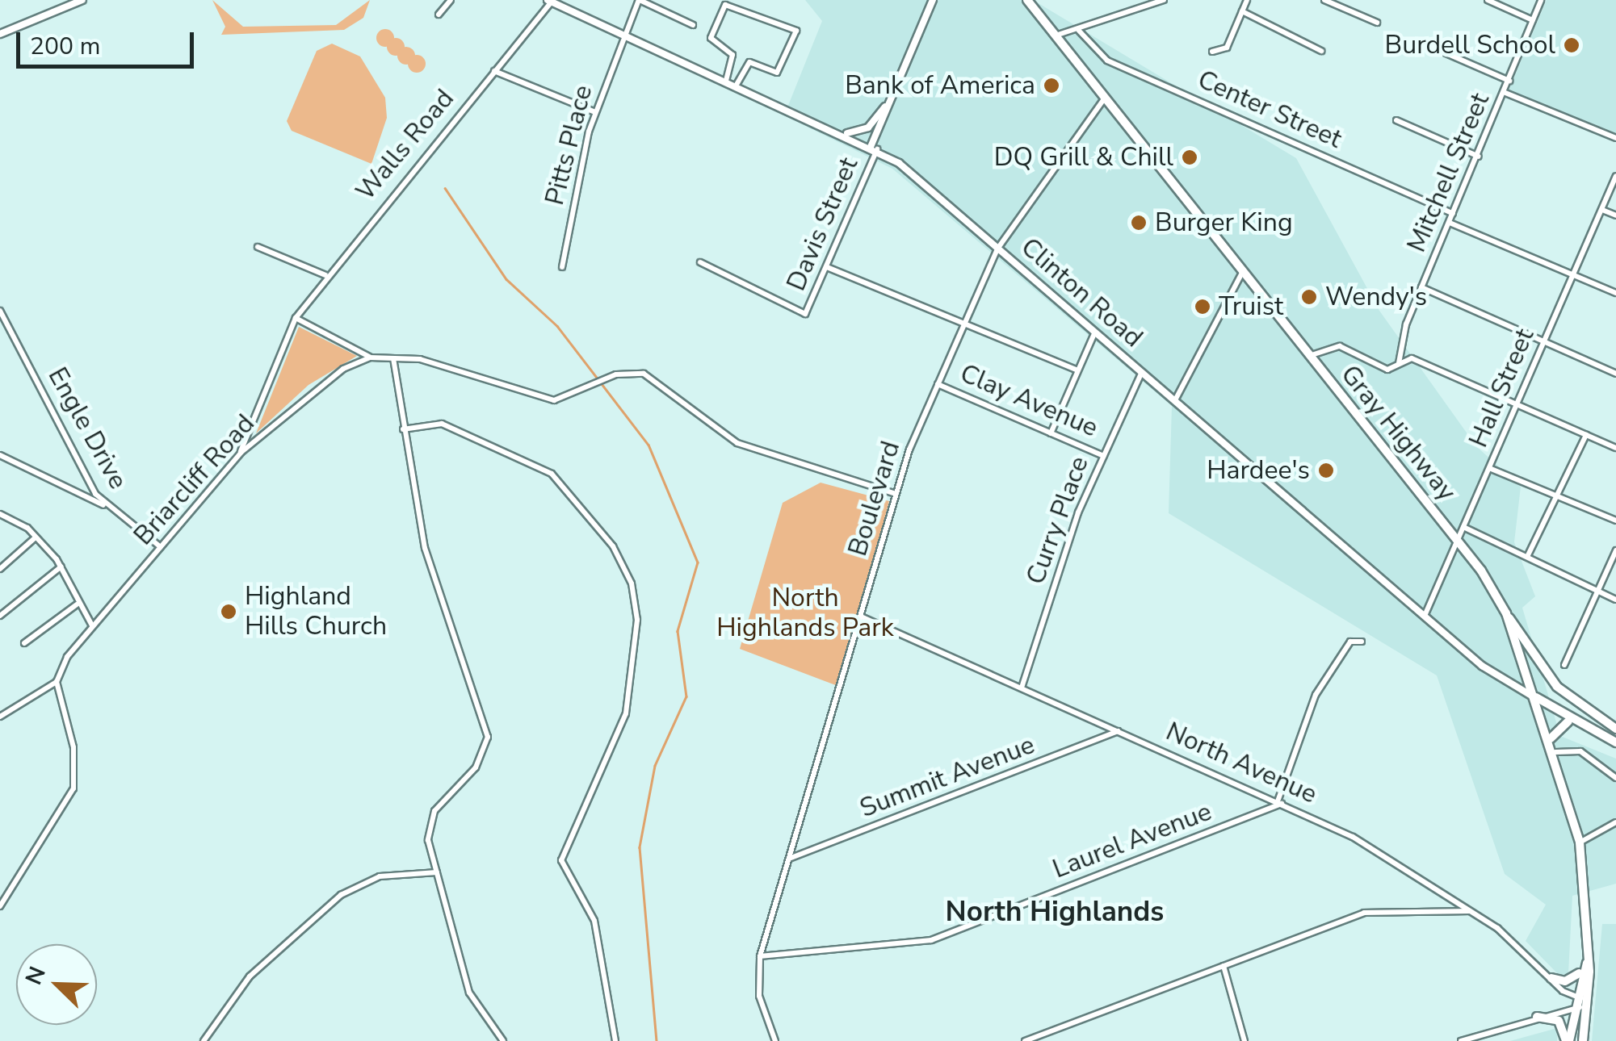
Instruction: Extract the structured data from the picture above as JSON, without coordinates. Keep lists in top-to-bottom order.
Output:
{
  "streets": {
    "main road": ["Gray Highway"],
    "street": [
      "Center Street",
      "Walls Road",
      "Pitts Place",
      "Mitchell Street",
      "Davis Street",
      "Clinton Road",
      "Hall Street",
      "Clay Avenue",
      "Engle Drive",
      "Briarcliff Road",
      "Boulevard",
      "Curry Place",
      "North Avenue",
      "Summit Avenue",
      "Laurel Avenue"
    ]
  },
  "crossings": [
    ["Center Street", "Mitchell Street"],
    ["Walls Road", "Clinton Road"],
    ["Walls Road", "Briarcliff Road"],
    ["Pitts Place", "Clinton Road"],
    ["Davis Street", "Clinton Road"],
    ["Clinton Road", "Hall Street"],
    ["Clinton Road", "Gray Highway"],
    ["Clinton Road", "Boulevard"],
    ["Clinton Road", "Curry Place"],
    ["Hall Street", "Gray Highway"],
    ["Clay Avenue", "Boulevard"],
    ["Clay Avenue", "Curry Place"],
    ["Engle Drive", "Briarcliff Road"],
    ["Gray Highway", "Boulevard"],
    ["Briarcliff Road", "Boulevard"],
    ["Boulevard", "North Avenue"],
    ["Boulevard", "Summit Avenue"],
    ["Boulevard", "Laurel Avenue"],
    ["Curry Place", "North Avenue"],
    ["North Avenue", "Summit Avenue"],
    ["North Avenue", "Laurel Avenue"]
  ],
  "districts": ["North Highlands"],
  "parks": ["North Highlands Park"],
  "places": [
    "Burdell School",
    "Bank of America",
    "DQ Grill & Chill",
    "Burger King",
    "Wendy's",
    "Truist",
    "Hardee's",
    "Highland Hills Church"
  ],
  "scale_bar": "200 m",
  "north": "top left"
}
